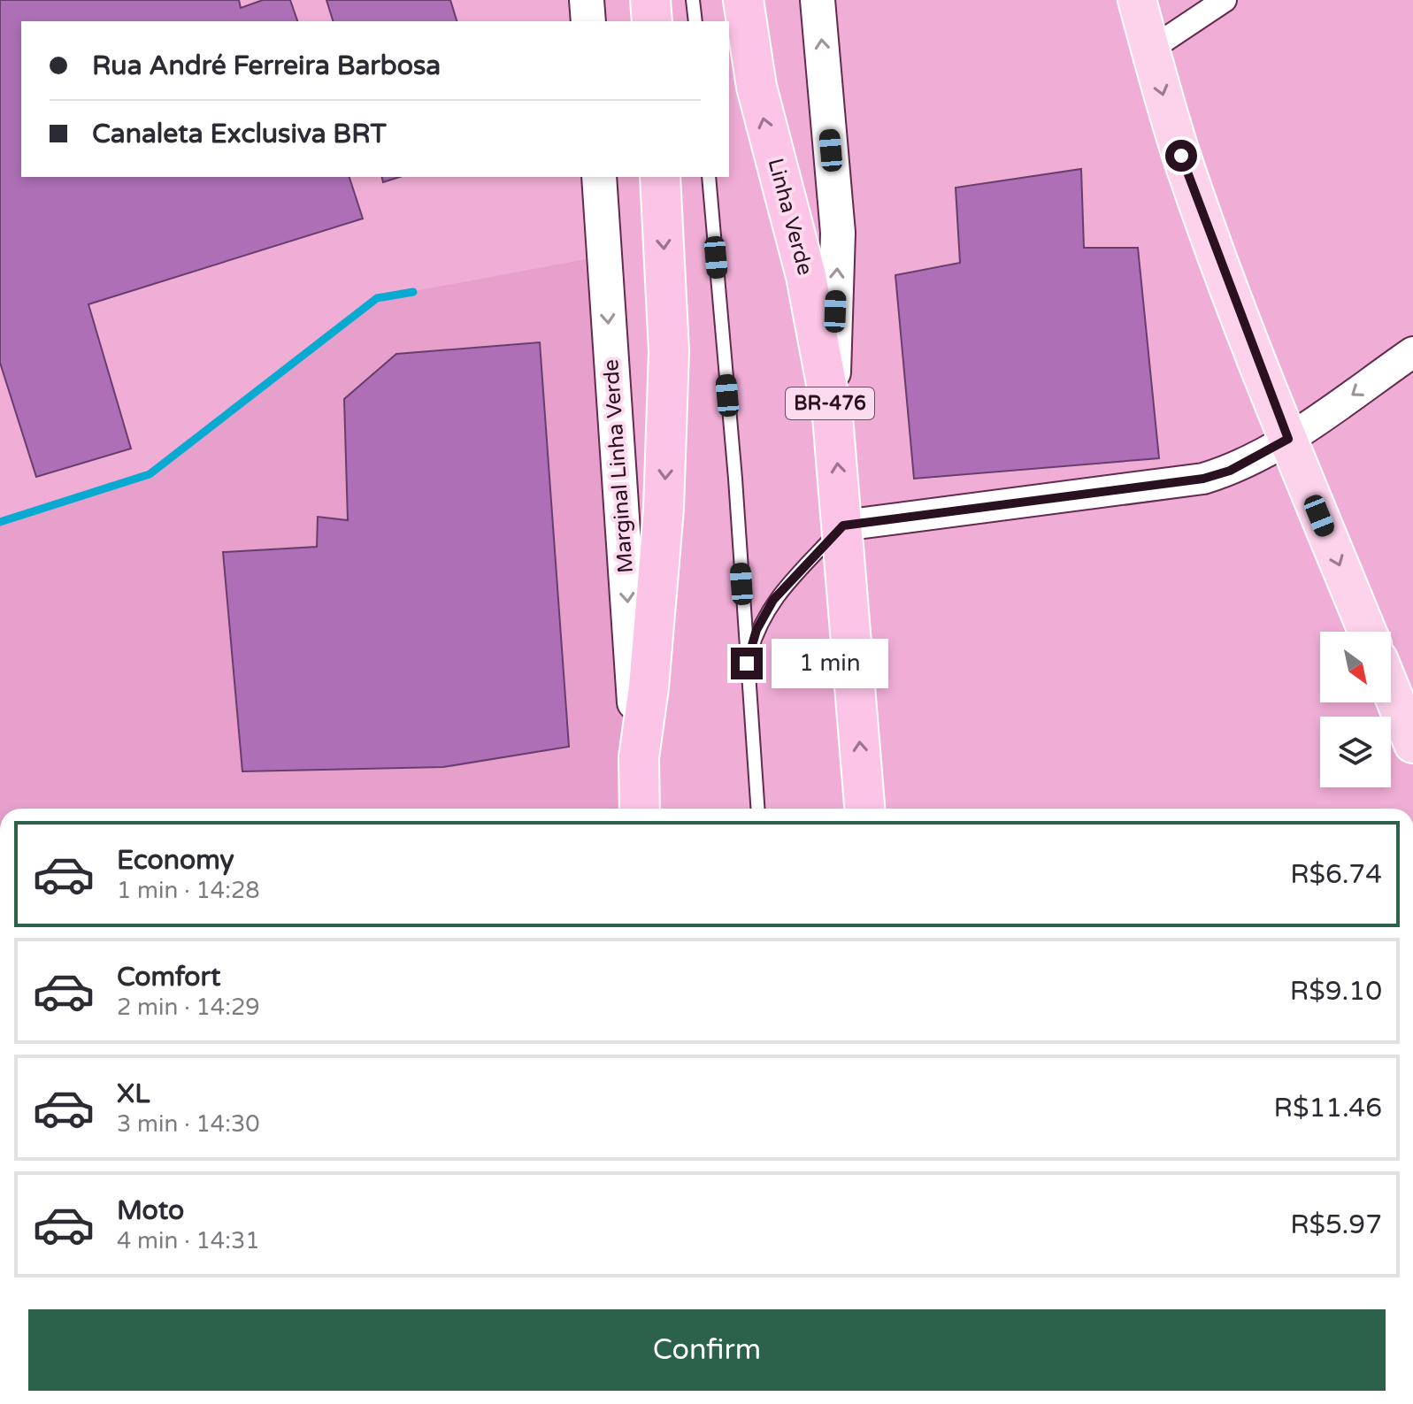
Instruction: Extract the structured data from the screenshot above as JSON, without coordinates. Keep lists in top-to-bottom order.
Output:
{
  "streets": {
    "highway": ["Linha Verde", "BR-476"],
    "main road": ["Marginal Linha Verde"]
  },
  "north": "bottom right",
  "page": {
    "banner": ["Rua André Ferreira Barbosa", "Canaleta Exclusiva BRT"],
    "bubble": "1 min",
    "list": [
      {
        "name": "Economy",
        "note": "1 min · 14:28",
        "value": "R$6.74"
      },
      {
        "name": "Comfort",
        "note": "2 min · 14:29",
        "value": "R$9.10"
      },
      {
        "name": "XL",
        "note": "3 min · 14:30",
        "value": "R$11.46"
      },
      {
        "name": "Moto",
        "note": "4 min · 14:31",
        "value": "R$5.97"
      }
    ],
    "buttons": "Confirm"
  }
}
